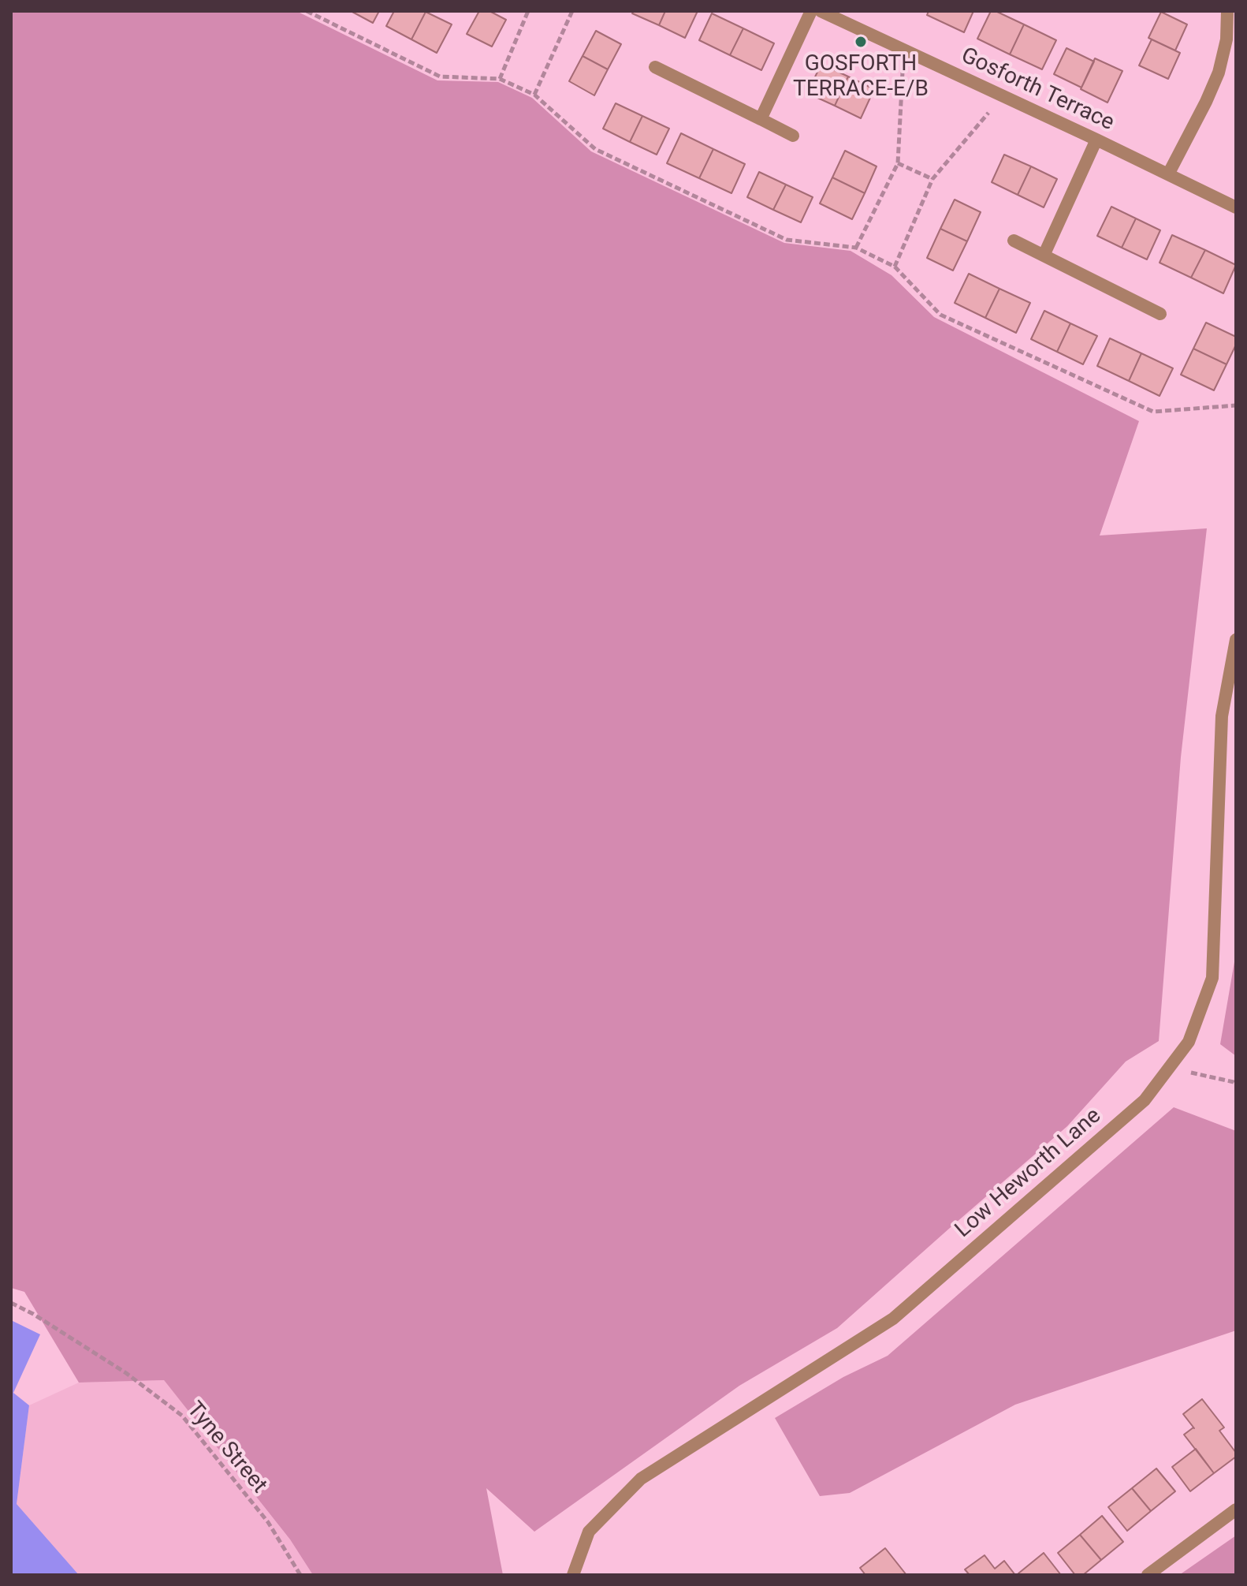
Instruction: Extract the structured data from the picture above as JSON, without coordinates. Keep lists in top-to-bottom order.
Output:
{
  "streets": {
    "street": ["Gosforth Terrace", "Low Heworth Lane"],
    "path": ["Tyne Street"]
  },
  "places": ["GOSFORTH TERRACE-E/B"]
}
